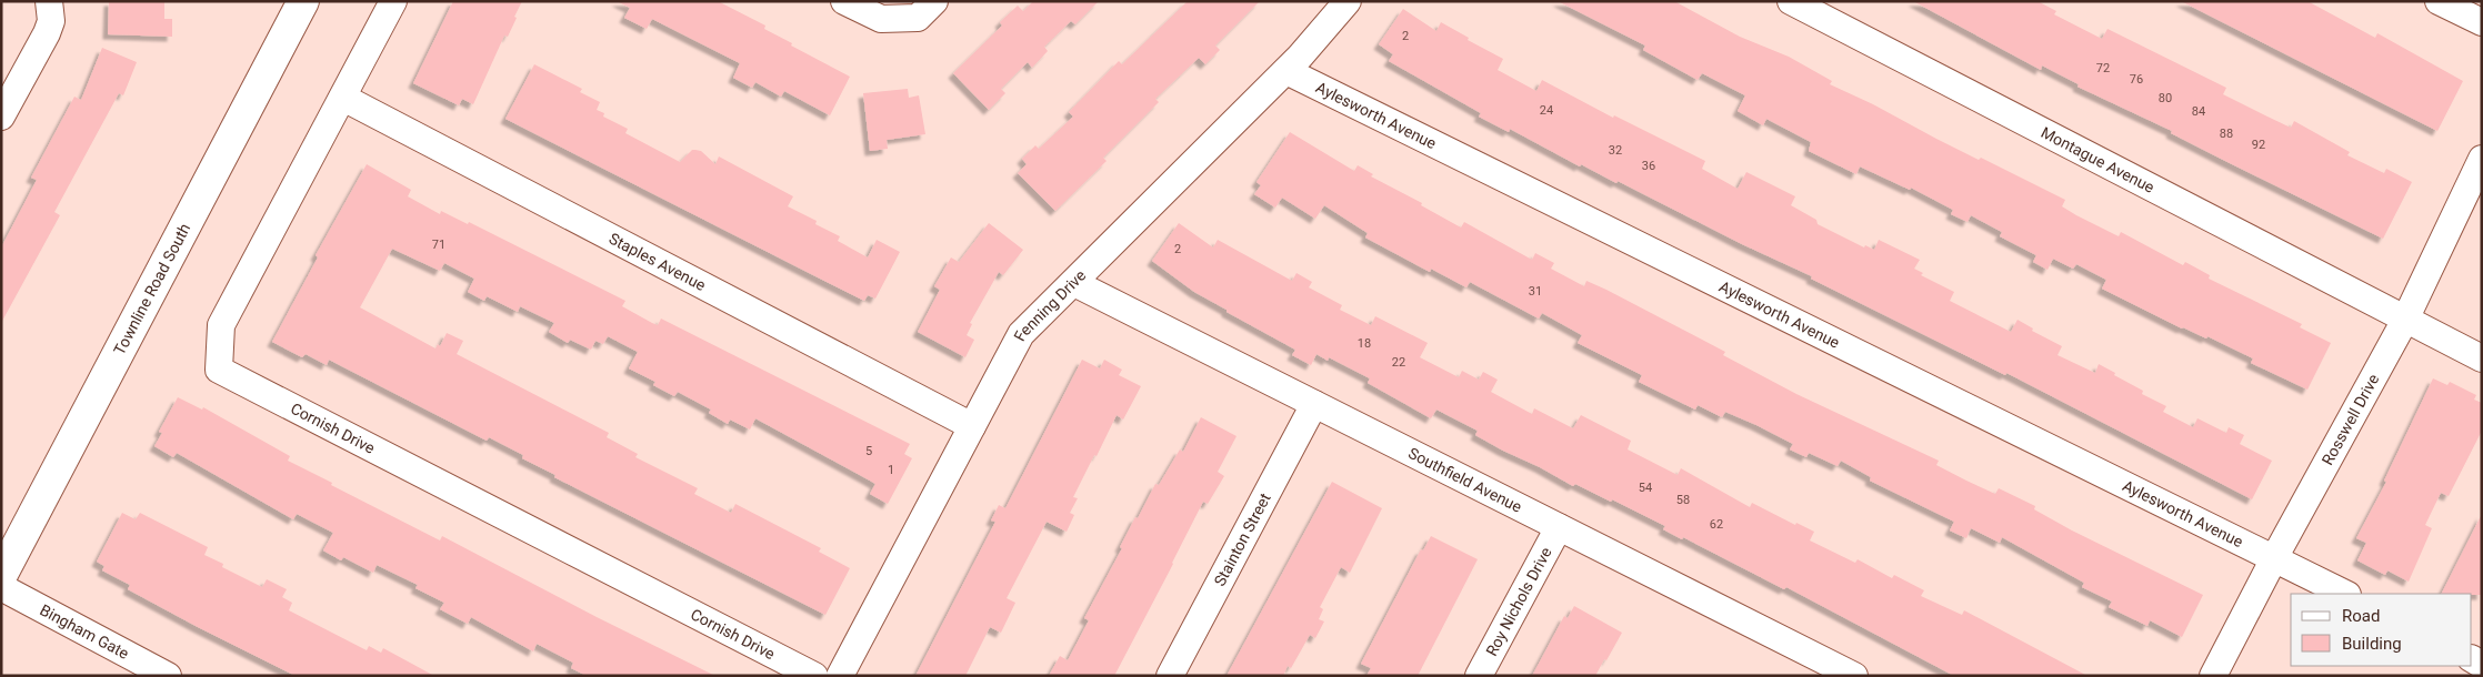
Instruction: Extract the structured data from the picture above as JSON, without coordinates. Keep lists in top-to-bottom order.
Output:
{
  "streets": {
    "street": [
      "Aylesworth Avenue",
      "Montague Avenue",
      "Staples Avenue",
      "Townline Road South",
      "Fenning Drive",
      "Rosswell Drive",
      "Cornish Drive",
      "Southfield Avenue",
      "Stainton Street",
      "Roy Nichols Drive",
      "Bingham Gate"
    ]
  },
  "crossings": [
    ["Aylesworth Avenue", "Fenning Drive"],
    ["Aylesworth Avenue", "Rosswell Drive"],
    ["Montague Avenue", "Rosswell Drive"],
    ["Staples Avenue", "Fenning Drive"],
    ["Staples Avenue", "Cornish Drive"],
    ["Fenning Drive", "Southfield Avenue"],
    ["Southfield Avenue", "Stainton Street"],
    ["Southfield Avenue", "Roy Nichols Drive"]
  ],
  "house_numbers": [
    "2",
    "72",
    "76",
    "80",
    "24",
    "84",
    "88",
    "92",
    "32",
    "36",
    "71",
    "2",
    "31",
    "18",
    "22",
    "5",
    "1",
    "54",
    "58",
    "62"
  ],
  "legend": ["Road", "Building"]
}
